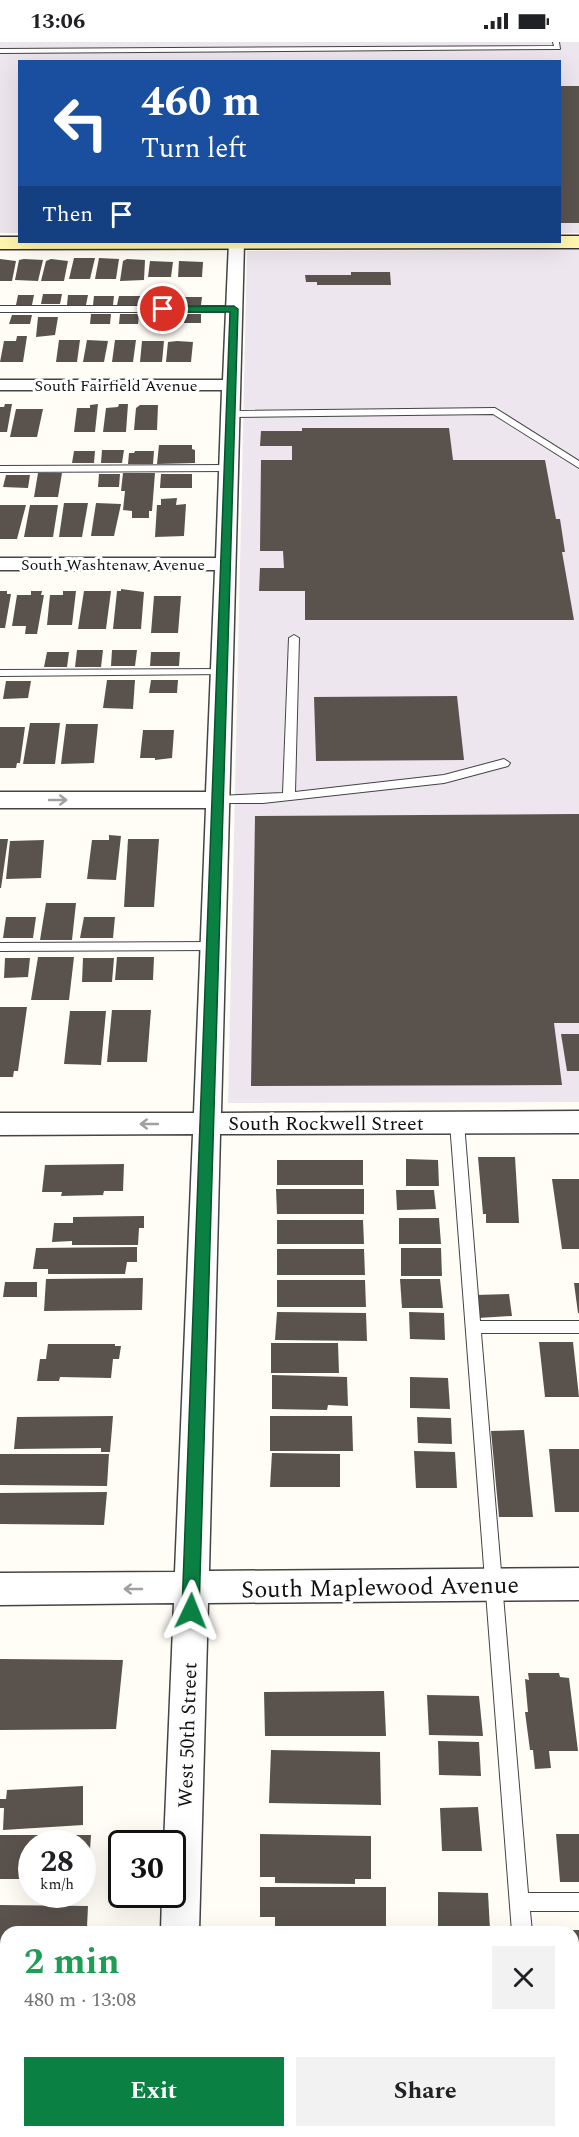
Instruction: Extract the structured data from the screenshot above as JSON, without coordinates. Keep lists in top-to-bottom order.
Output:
{
  "streets": {
    "street": [
      "South Fairfield Avenue",
      "South Washtenaw Avenue",
      "South Rockwell Street",
      "South Maplewood Avenue",
      "West 50th Street"
    ]
  },
  "crossings": [
    ["South Fairfield Avenue", "West 50th Street"],
    ["South Washtenaw Avenue", "West 50th Street"],
    ["South Rockwell Street", "West 50th Street"],
    ["South Maplewood Avenue", "West 50th Street"]
  ],
  "one_way": ["South Rockwell Street"],
  "page": {
    "status": "13:06",
    "turn": ["460 m", "Turn left"],
    "then": "Then",
    "speed": "28 km/h",
    "limit": "30",
    "heading": ["2 min", "480 m · 13:08"],
    "buttons": ["Exit", "Share"]
  }
}
